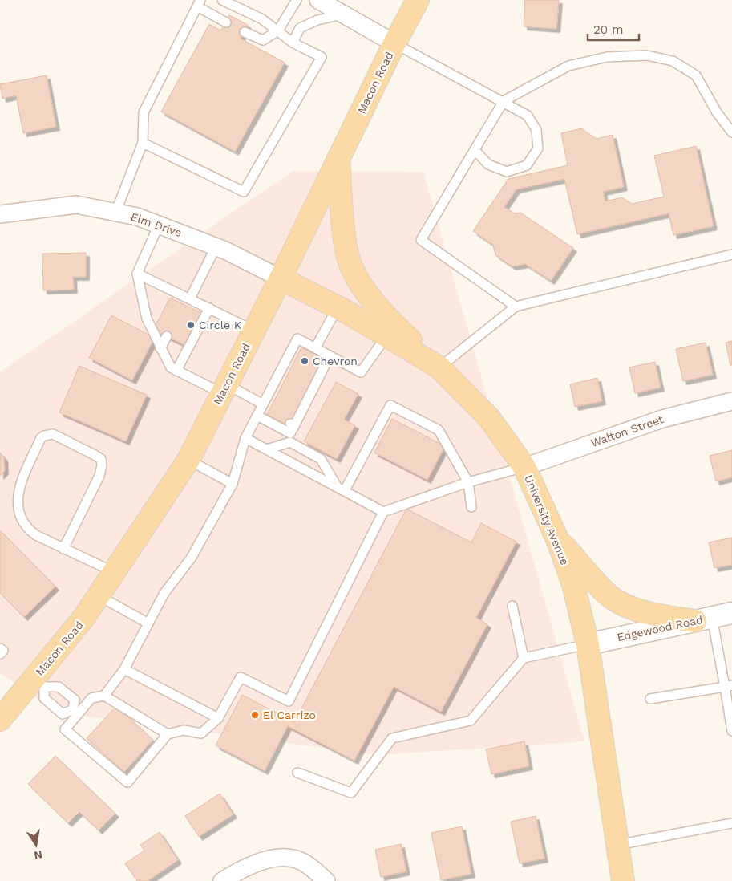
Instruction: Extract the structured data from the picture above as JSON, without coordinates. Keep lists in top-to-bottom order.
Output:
{
  "streets": {
    "main road": ["Macon Road", "University Avenue"],
    "street": ["Elm Drive", "Walton Street", "Edgewood Road"]
  },
  "crossings": [
    ["Macon Road", "Elm Drive"],
    ["Macon Road", "University Avenue"],
    ["Elm Drive", "University Avenue"],
    ["Walton Street", "University Avenue"],
    ["University Avenue", "Edgewood Road"]
  ],
  "places": ["Circle K", "Chevron", "El Carrizo"],
  "scale_bar": "20 m",
  "north": "bottom"
}
